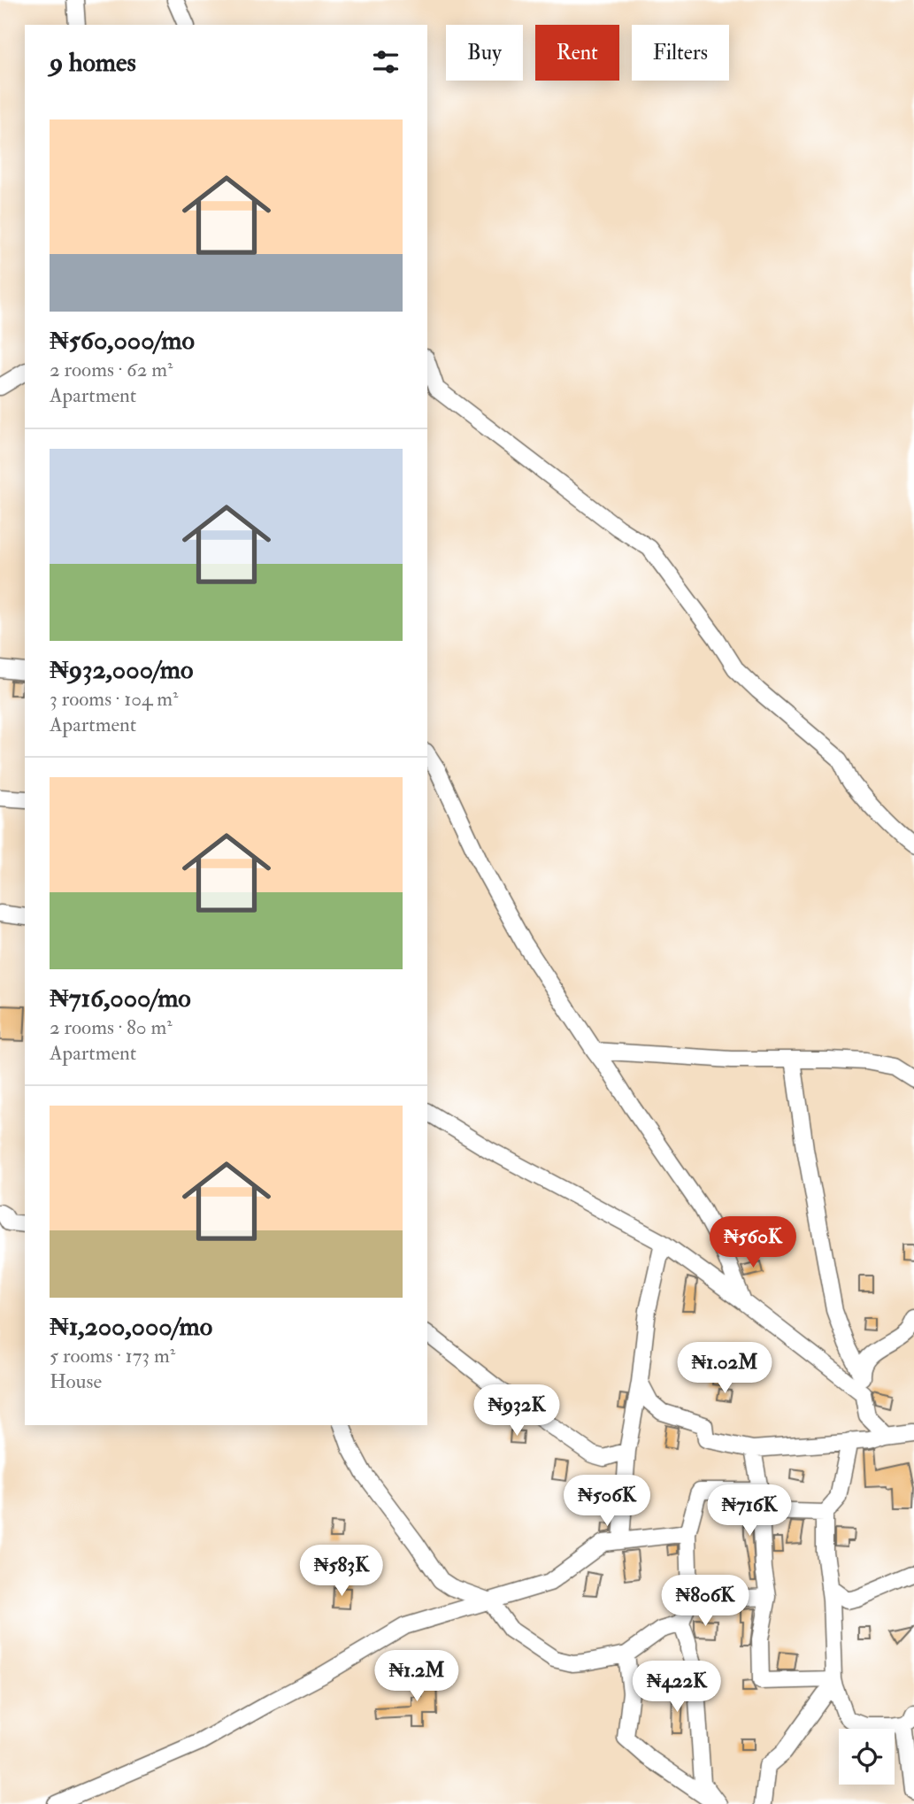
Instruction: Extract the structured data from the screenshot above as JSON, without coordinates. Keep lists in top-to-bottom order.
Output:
{
  "page": {
    "chip": ["Buy", "Rent", "Filters"],
    "heading": "9 homes",
    "list": [
      {
        "name": "₦560,000/mo",
        "note": "2 rooms · 62 m² · Apartment"
      },
      {
        "name": "₦932,000/mo",
        "note": "3 rooms · 104 m² · Apartment"
      },
      {
        "name": "₦716,000/mo",
        "note": "2 rooms · 80 m² · Apartment"
      },
      {
        "name": "₦1,200,000/mo",
        "note": "5 rooms · 173 m² · House"
      }
    ],
    "price": [
      "₦560K",
      "₦1.02M",
      "₦932K",
      "₦506K",
      "₦716K",
      "₦583K",
      "₦806K",
      "₦1.2M",
      "₦422K"
    ]
  }
}
